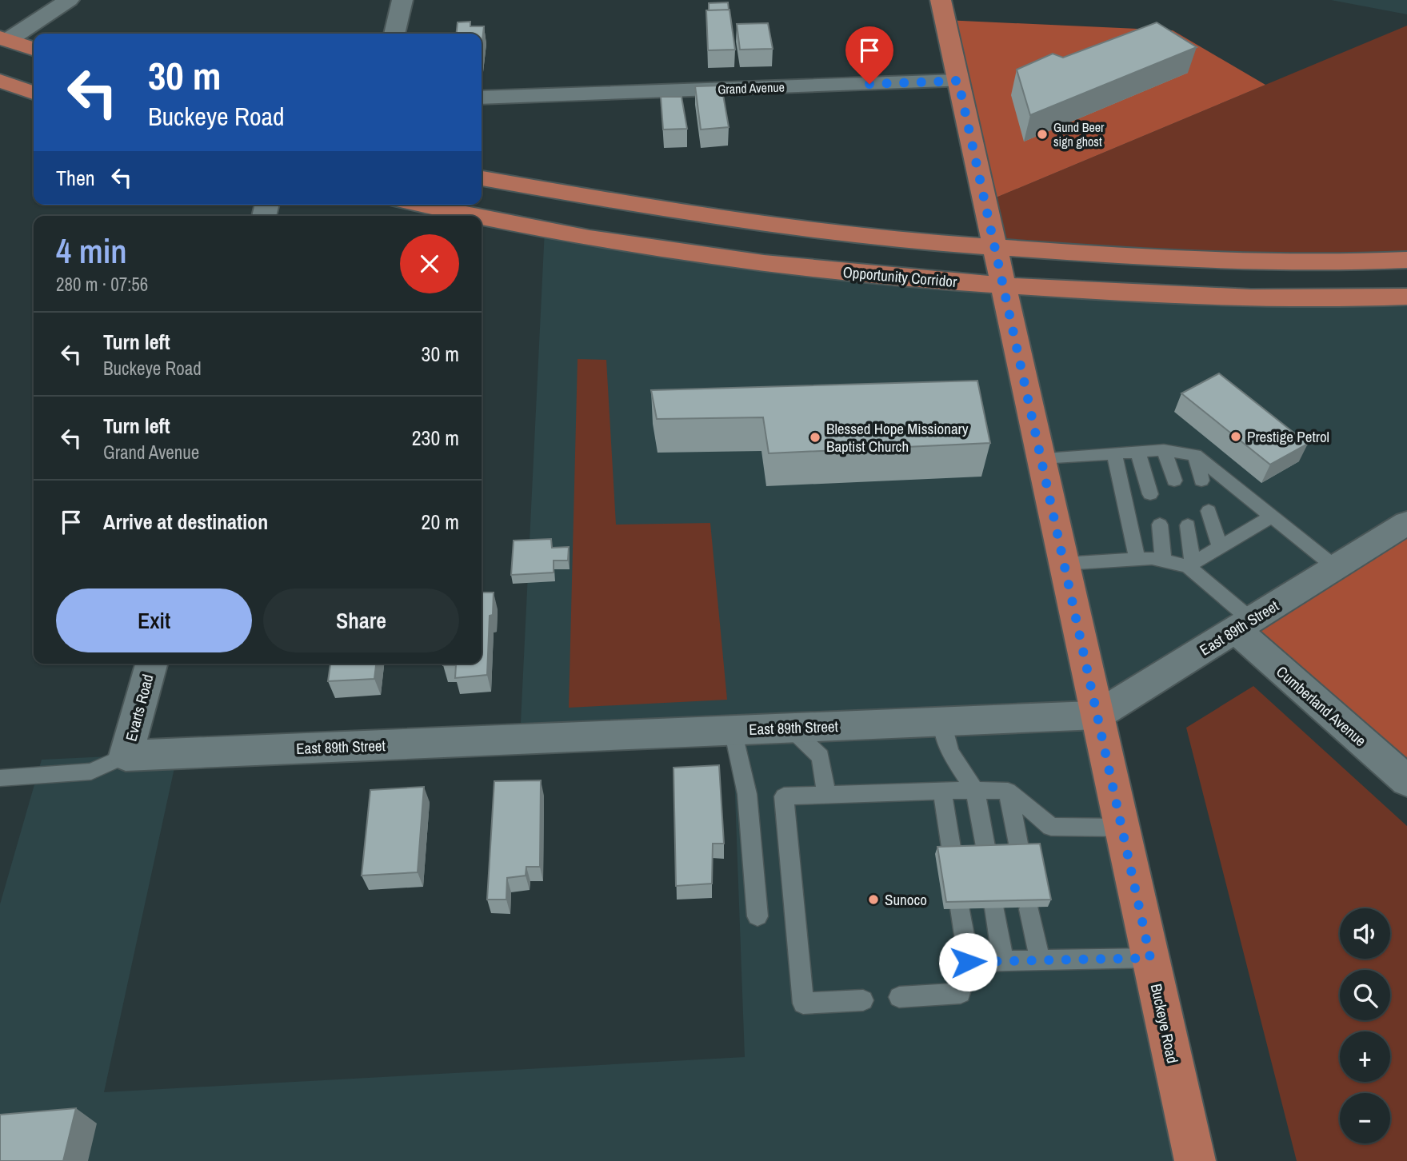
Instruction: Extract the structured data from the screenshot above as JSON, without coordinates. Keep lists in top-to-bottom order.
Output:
{
  "streets": {
    "main road": ["Opportunity Corridor", "Buckeye Road"],
    "street": [
      "Grand Avenue",
      "East 89th Street",
      "Cumberland Avenue",
      "Evarts Road"
    ]
  },
  "crossings": [
    ["Grand Avenue", "Buckeye Road"],
    ["Opportunity Corridor", "Buckeye Road"],
    ["East 89th Street", "Cumberland Avenue"],
    ["East 89th Street", "Evarts Road"],
    ["East 89th Street", "Buckeye Road"]
  ],
  "places": [
    "Gund Beer sign ghost",
    "Prestige Petrol",
    "Blessed Hope Missionary Baptist Church",
    "Sunoco"
  ],
  "page": {
    "turn": ["30 m", "Buckeye Road"],
    "then": "Then",
    "heading": ["4 min", "280 m · 07:56"],
    "list": [
      {
        "name": "Turn left",
        "note": "Buckeye Road",
        "value": "30 m"
      },
      {
        "name": "Turn left",
        "note": "Grand Avenue",
        "value": "230 m"
      },
      {
        "name": "Arrive at destination",
        "value": "20 m"
      }
    ],
    "buttons": ["Exit", "Share"],
    "map_buttons": ["+", "−"]
  }
}
